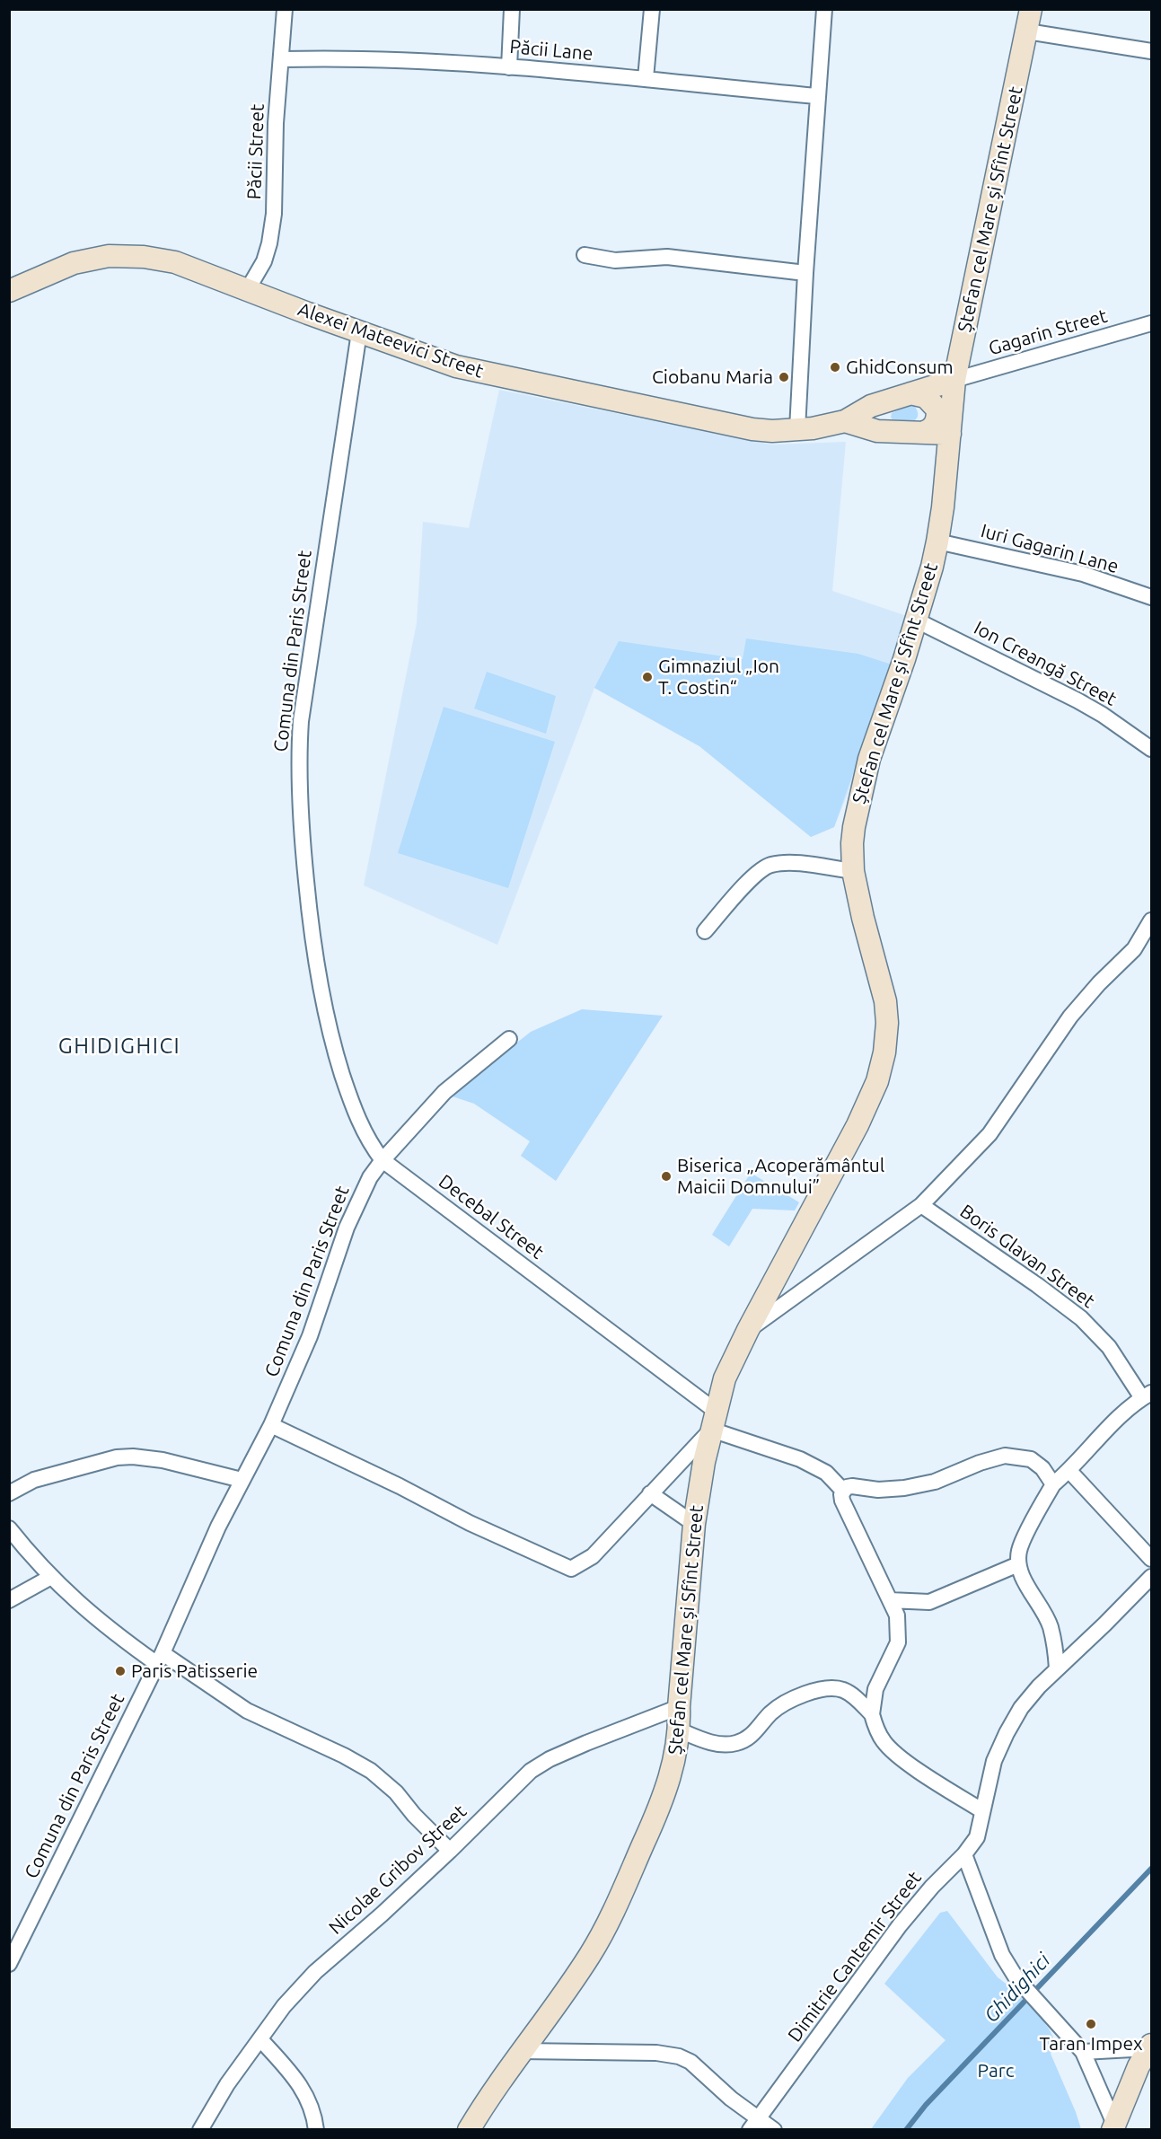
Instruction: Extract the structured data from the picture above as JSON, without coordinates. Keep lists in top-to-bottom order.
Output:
{
  "streets": {
    "street": [
      "Păcii Lane",
      "Păcii Street",
      "Ștefan cel Mare și Sfînt Street",
      "Gagarin Street",
      "Alexei Mateevici Street",
      "Iuri Gagarin Lane",
      "Comuna din Paris Street",
      "Ion Creangă Street",
      "Decebal Street",
      "Boris Glavan Street",
      "Nicolae Gribov Street",
      "Dimitrie Cantemir Street"
    ]
  },
  "crossings": [
    ["Păcii Lane", "Păcii Street"],
    ["Păcii Street", "Alexei Mateevici Street"],
    ["Ștefan cel Mare și Sfînt Street", "Gagarin Street"],
    ["Ștefan cel Mare și Sfînt Street", "Iuri Gagarin Lane"],
    ["Ștefan cel Mare și Sfînt Street", "Ion Creangă Street"],
    ["Ștefan cel Mare și Sfînt Street", "Decebal Street"],
    ["Ștefan cel Mare și Sfînt Street", "Nicolae Gribov Street"],
    ["Alexei Mateevici Street", "Comuna din Paris Street"],
    ["Comuna din Paris Street", "Decebal Street"]
  ],
  "districts": ["GHIDIGHICI"],
  "water": ["Ghidighici"],
  "parks": ["Parc"],
  "places": [
    "GhidConsum",
    "Ciobanu Maria",
    "Gimnaziul „Ion T. Costin“",
    "Biserica „Acoperământul Maicii Domnului”",
    "Paris Patisserie",
    "Taran Impex"
  ]
}
